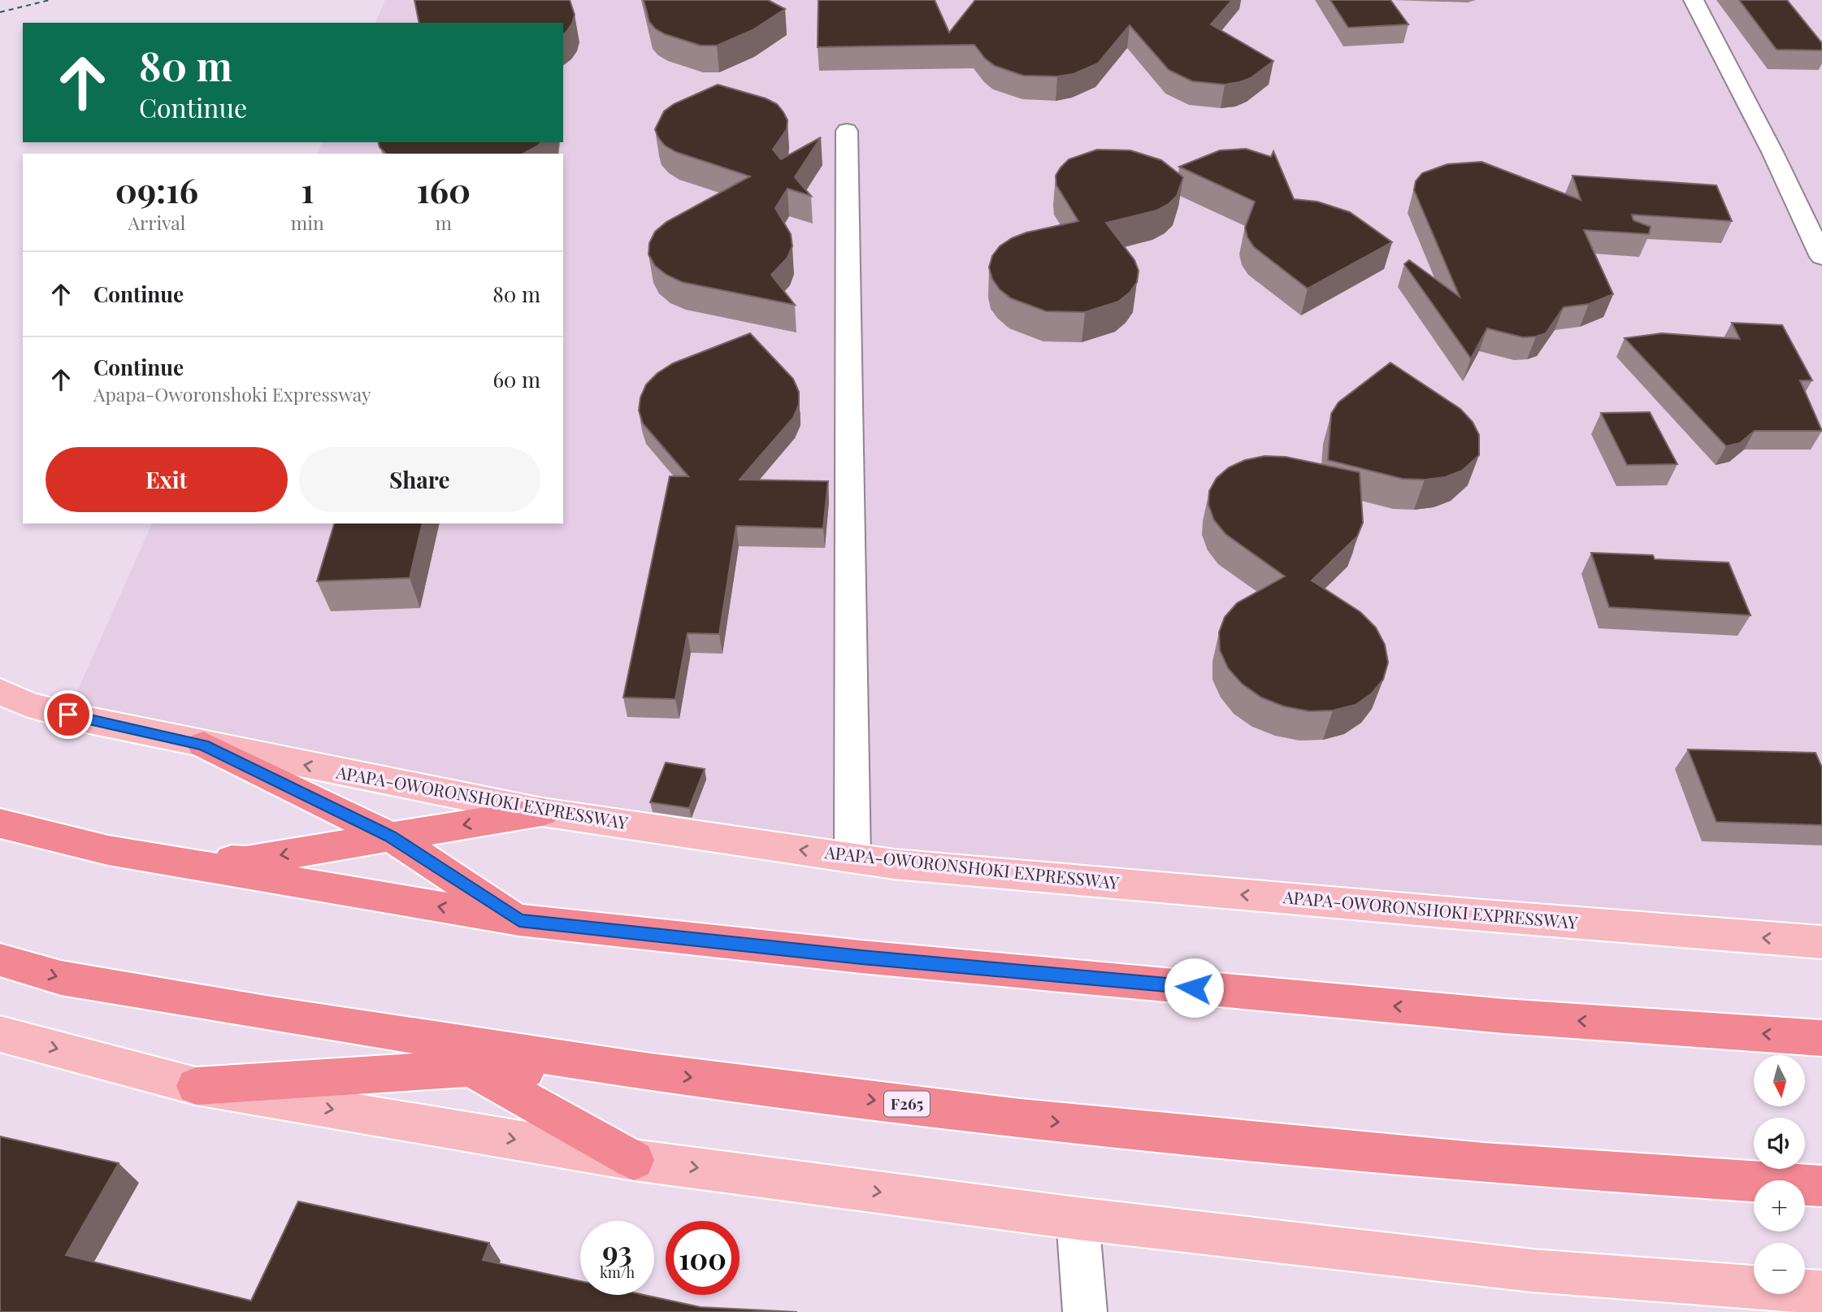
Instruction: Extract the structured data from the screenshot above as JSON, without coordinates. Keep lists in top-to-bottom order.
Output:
{
  "streets": {
    "highway": ["F265"],
    "main road": ["APAPA-OWORONSHOKI EXPRESSWAY"]
  },
  "one_way": ["APAPA-OWORONSHOKI EXPRESSWAY"],
  "north": "bottom",
  "page": {
    "turn": ["80 m", "Continue"],
    "eta": [
      "09:16",
      "Arrival",
      "1",
      "min",
      "160",
      "m"
    ],
    "list": [
      {
        "name": "Continue",
        "value": "80 m"
      },
      {
        "name": "Continue",
        "note": "Apapa-Oworonshoki Expressway",
        "value": "60 m"
      }
    ],
    "buttons": ["Exit", "Share"],
    "map_buttons": ["+", "−"],
    "speed": "93 km/h",
    "limit": "100"
  }
}
